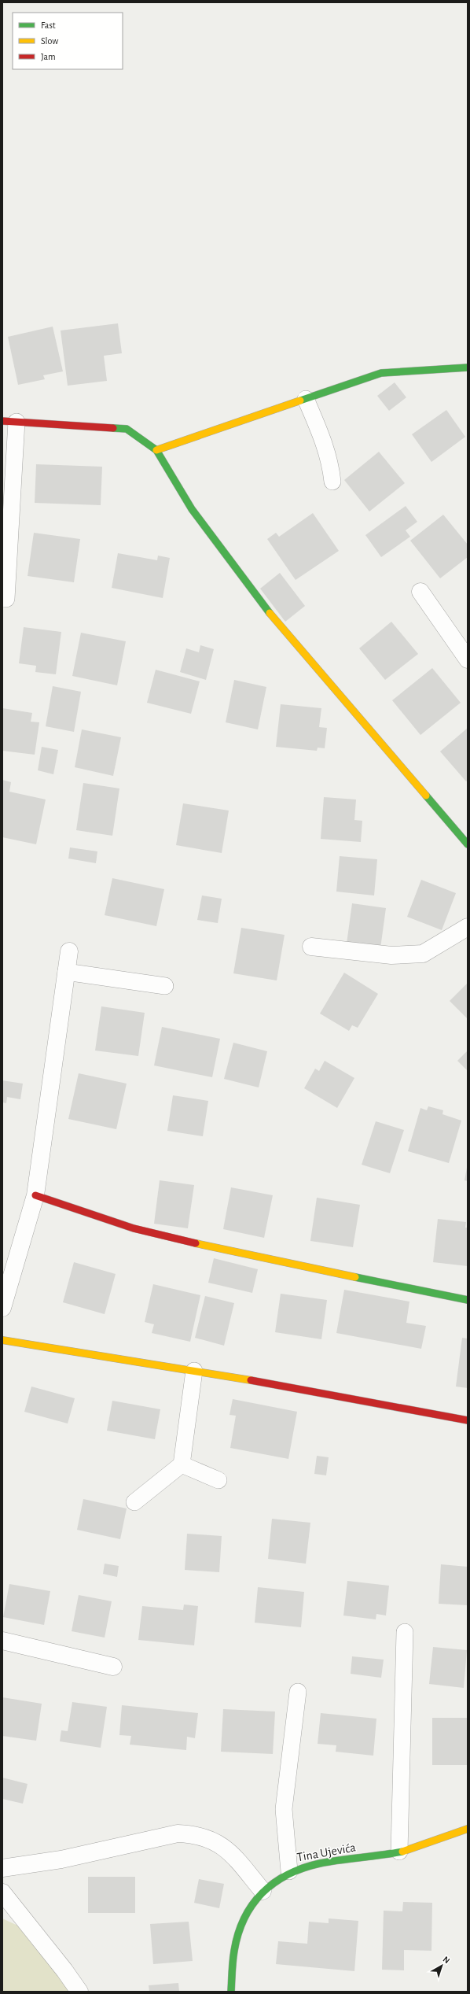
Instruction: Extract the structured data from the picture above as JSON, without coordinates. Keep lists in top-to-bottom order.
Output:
{
  "streets": {
    "street": ["Tina Ujevića"]
  },
  "legend": ["Fast", "Slow", "Jam"],
  "north": "top right"
}
